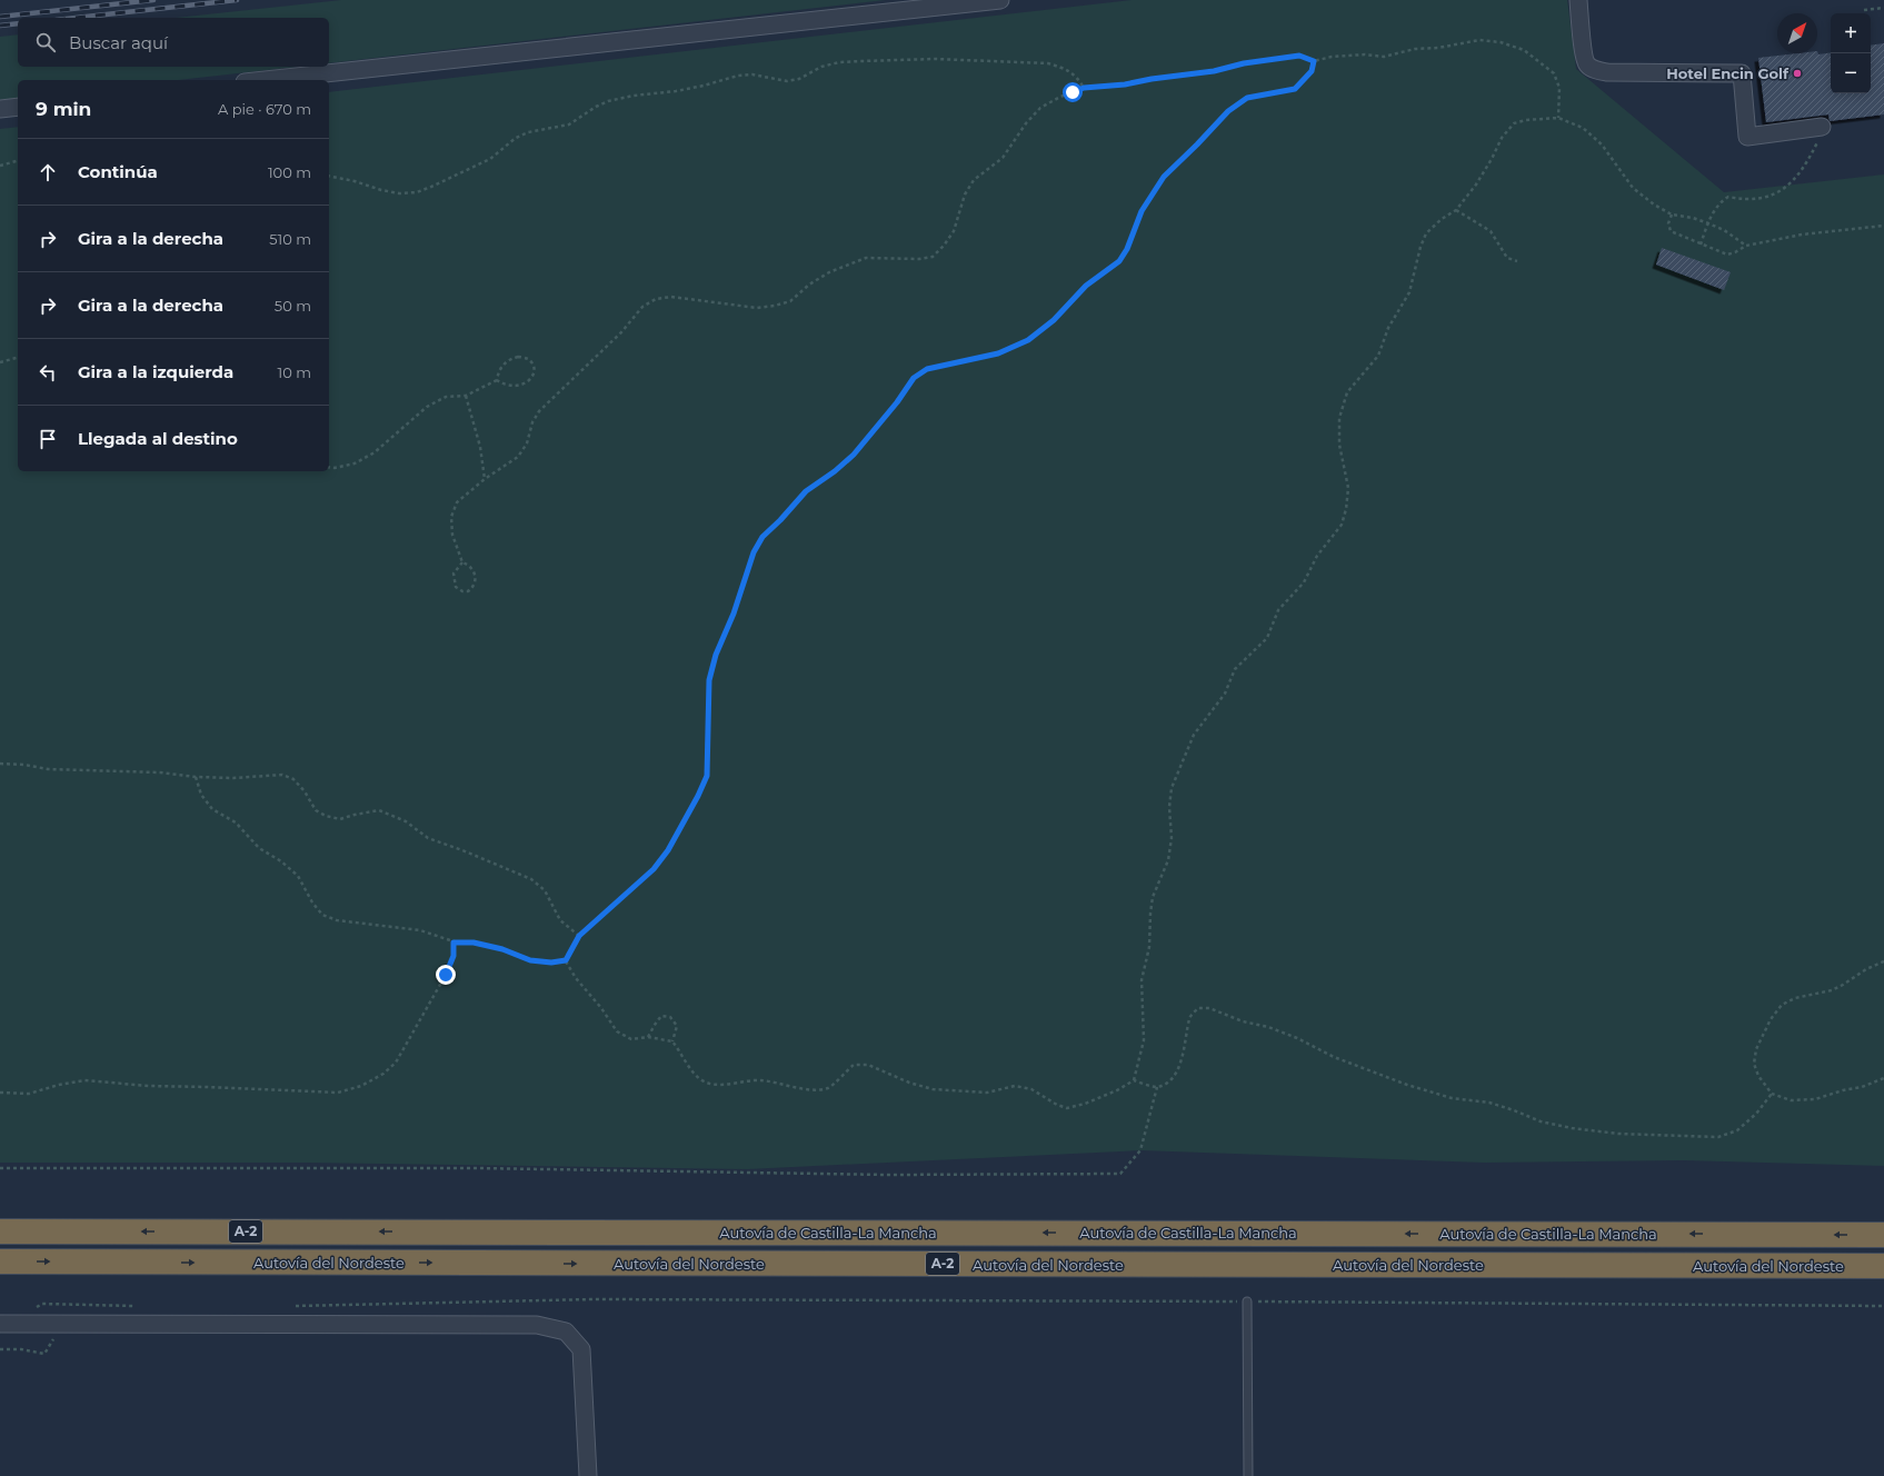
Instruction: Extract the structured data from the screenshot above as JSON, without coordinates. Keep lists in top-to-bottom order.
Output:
{
  "streets": {
    "highway": ["A-2", "Autovía de Castilla-La Mancha", "Autovía del Nordeste"]
  },
  "one_way": ["Autovía de Castilla-La Mancha", "Autovía del Nordeste"],
  "places": ["Hotel Encin Golf"],
  "north": "top right",
  "page": {
    "map_buttons": ["+", "−"],
    "search": "Buscar aquí",
    "heading": ["9 min", "A pie · 670 m"],
    "list": [
      ["Continúa", "100 m"],
      ["Gira a la derecha", "510 m"],
      ["Gira a la derecha", "50 m"],
      ["Gira a la izquierda", "10 m"],
      "Llegada al destino"
    ]
  }
}
